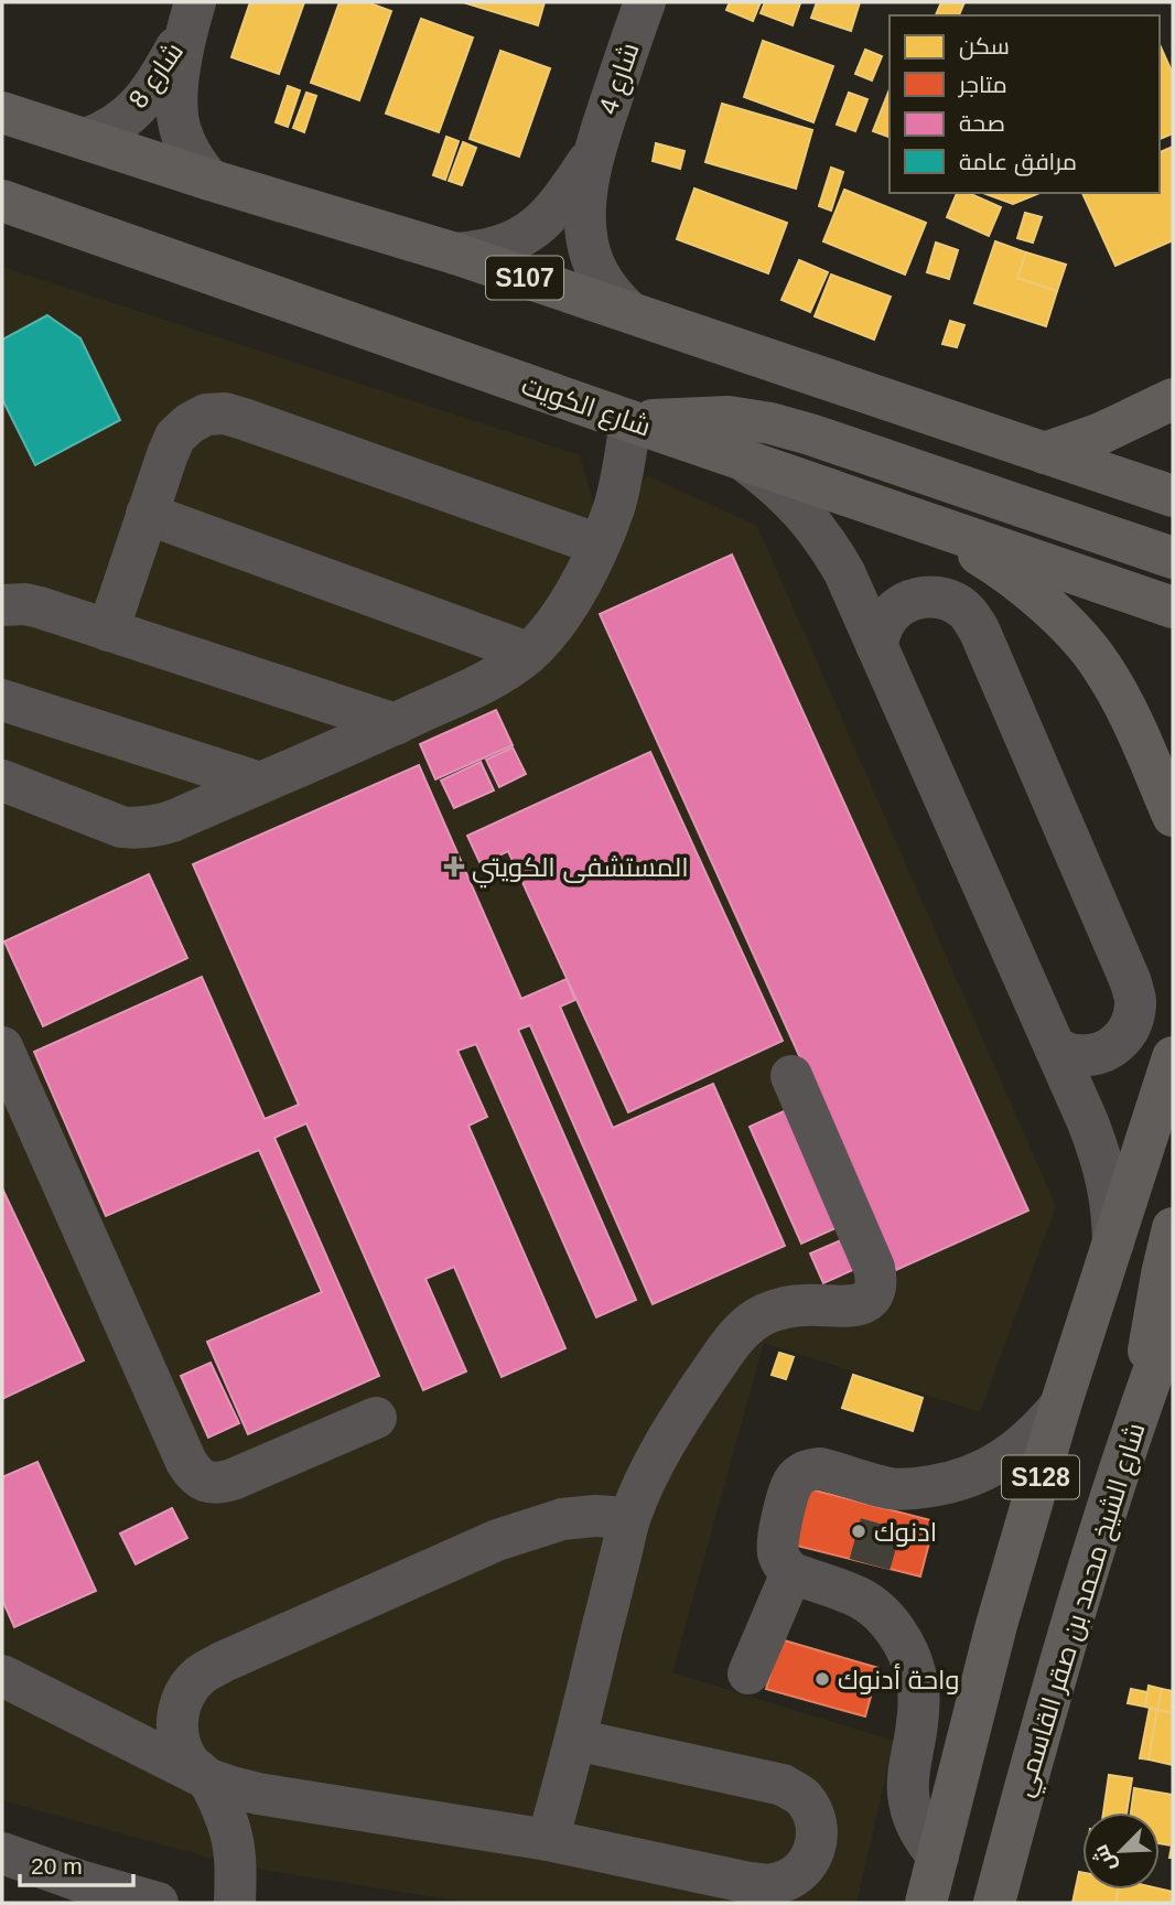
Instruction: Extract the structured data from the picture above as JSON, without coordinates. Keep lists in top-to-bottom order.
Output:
{
  "streets": {
    "main road": [
      "S107",
      "شارع الكويت",
      "S128",
      "شارع الشيخ محمد بن صقر القاسمي"
    ],
    "street": ["شارع 8", "شارع 4"]
  },
  "crossings": [
    ["شارع 8", "S107"],
    ["شارع 4", "S107"]
  ],
  "places": {
    "health": ["المستشفى الكويتي"],
    "other": ["ادنوك", "واحة أدنوك"]
  },
  "legend": [
    "سكن",
    "متاجر",
    "صحة",
    "مرافق عامة"
  ],
  "scale_bar": "20 m",
  "north": "bottom left"
}
